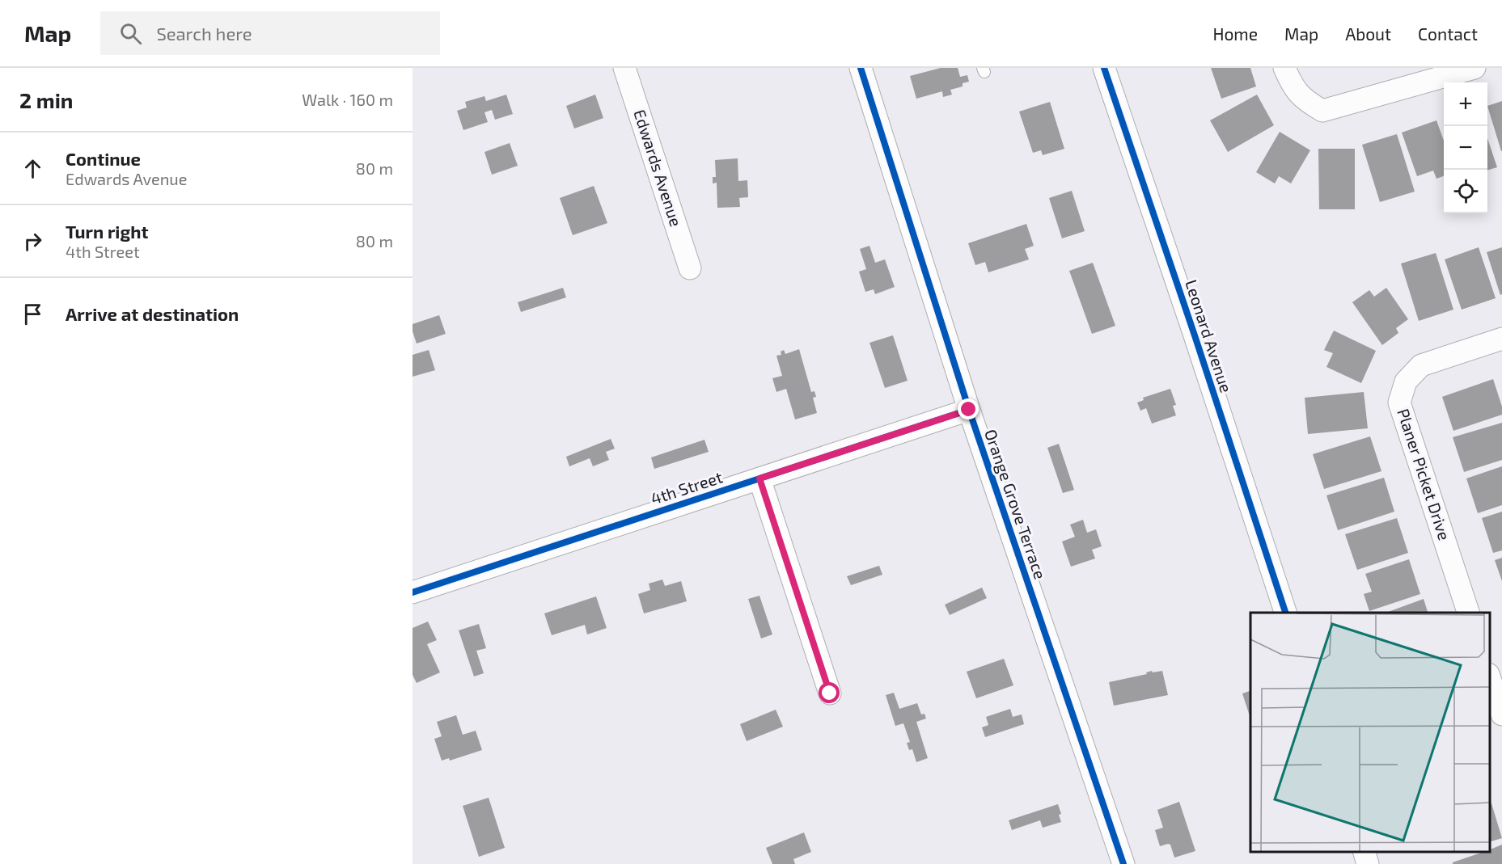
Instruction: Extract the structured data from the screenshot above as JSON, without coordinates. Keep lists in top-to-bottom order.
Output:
{
  "streets": {
    "street": [
      "Edwards Avenue",
      "Leonard Avenue",
      "Planer Picket Drive",
      "4th Street",
      "Orange Grove Terrace"
    ]
  },
  "crossings": [
    ["4th Street", "Orange Grove Terrace"]
  ],
  "page": {
    "header": "Map",
    "search": "Search here",
    "nav": [
      "Home",
      "Map",
      "About",
      "Contact"
    ],
    "heading": ["2 min", "Walk · 160 m"],
    "map_buttons": ["+", "−"],
    "list": [
      ["Continue", "Edwards Avenue", "80 m"],
      ["Turn right", "4th Street", "80 m"],
      "Arrive at destination"
    ]
  }
}
